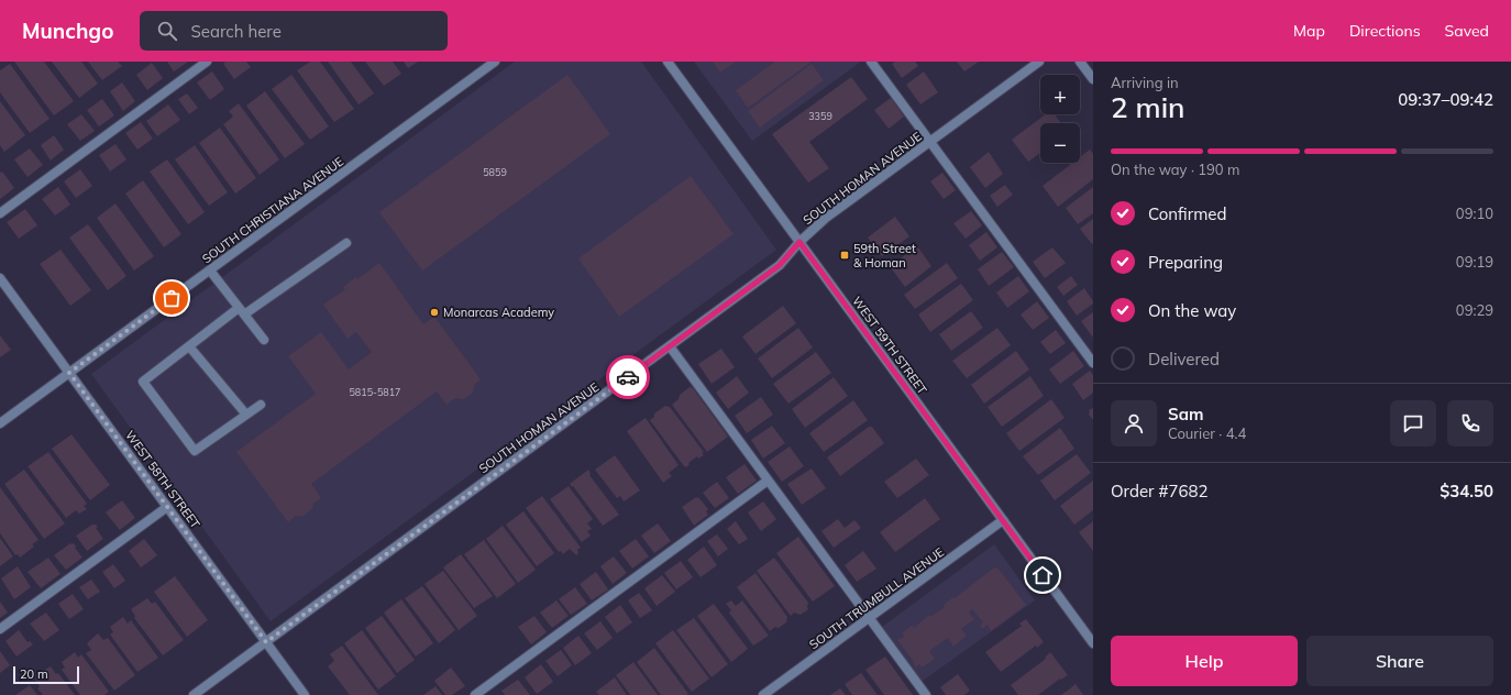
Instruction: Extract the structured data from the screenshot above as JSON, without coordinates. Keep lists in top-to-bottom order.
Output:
{
  "streets": {
    "street": [
      "SOUTH HOMAN AVENUE",
      "SOUTH CHRISTIANA AVENUE",
      "WEST 59TH STREET",
      "WEST 58TH STREET",
      "SOUTH TRUMBULL AVENUE"
    ]
  },
  "crossings": [
    ["SOUTH HOMAN AVENUE", "WEST 59TH STREET"],
    ["SOUTH HOMAN AVENUE", "WEST 58TH STREET"],
    ["SOUTH CHRISTIANA AVENUE", "WEST 58TH STREET"],
    ["WEST 59TH STREET", "SOUTH TRUMBULL AVENUE"]
  ],
  "places": {
    "transit": ["59th Street & Homan"],
    "other": ["Monarcas Academy"]
  },
  "house_numbers": ["3359", "5859", "5815-5817"],
  "scale_bar": "20 m",
  "page": {
    "header": "Munchgo",
    "search": "Search here",
    "nav": ["Map", "Directions", "Saved"],
    "heading": ["2 min", "Arriving in", "09:37–09:42"],
    "panel": [
      "Sam",
      "Courier · 4.4",
      "Order #7682",
      "$34.50"
    ],
    "map_buttons": ["+", "−"],
    "bar": "On the way · 190 m",
    "list": [
      ["Confirmed", "09:10"],
      ["Preparing", "09:19"],
      ["On the way", "09:29"],
      "Delivered"
    ],
    "buttons": ["Help", "Share"],
    "scale": "20 m"
  }
}
